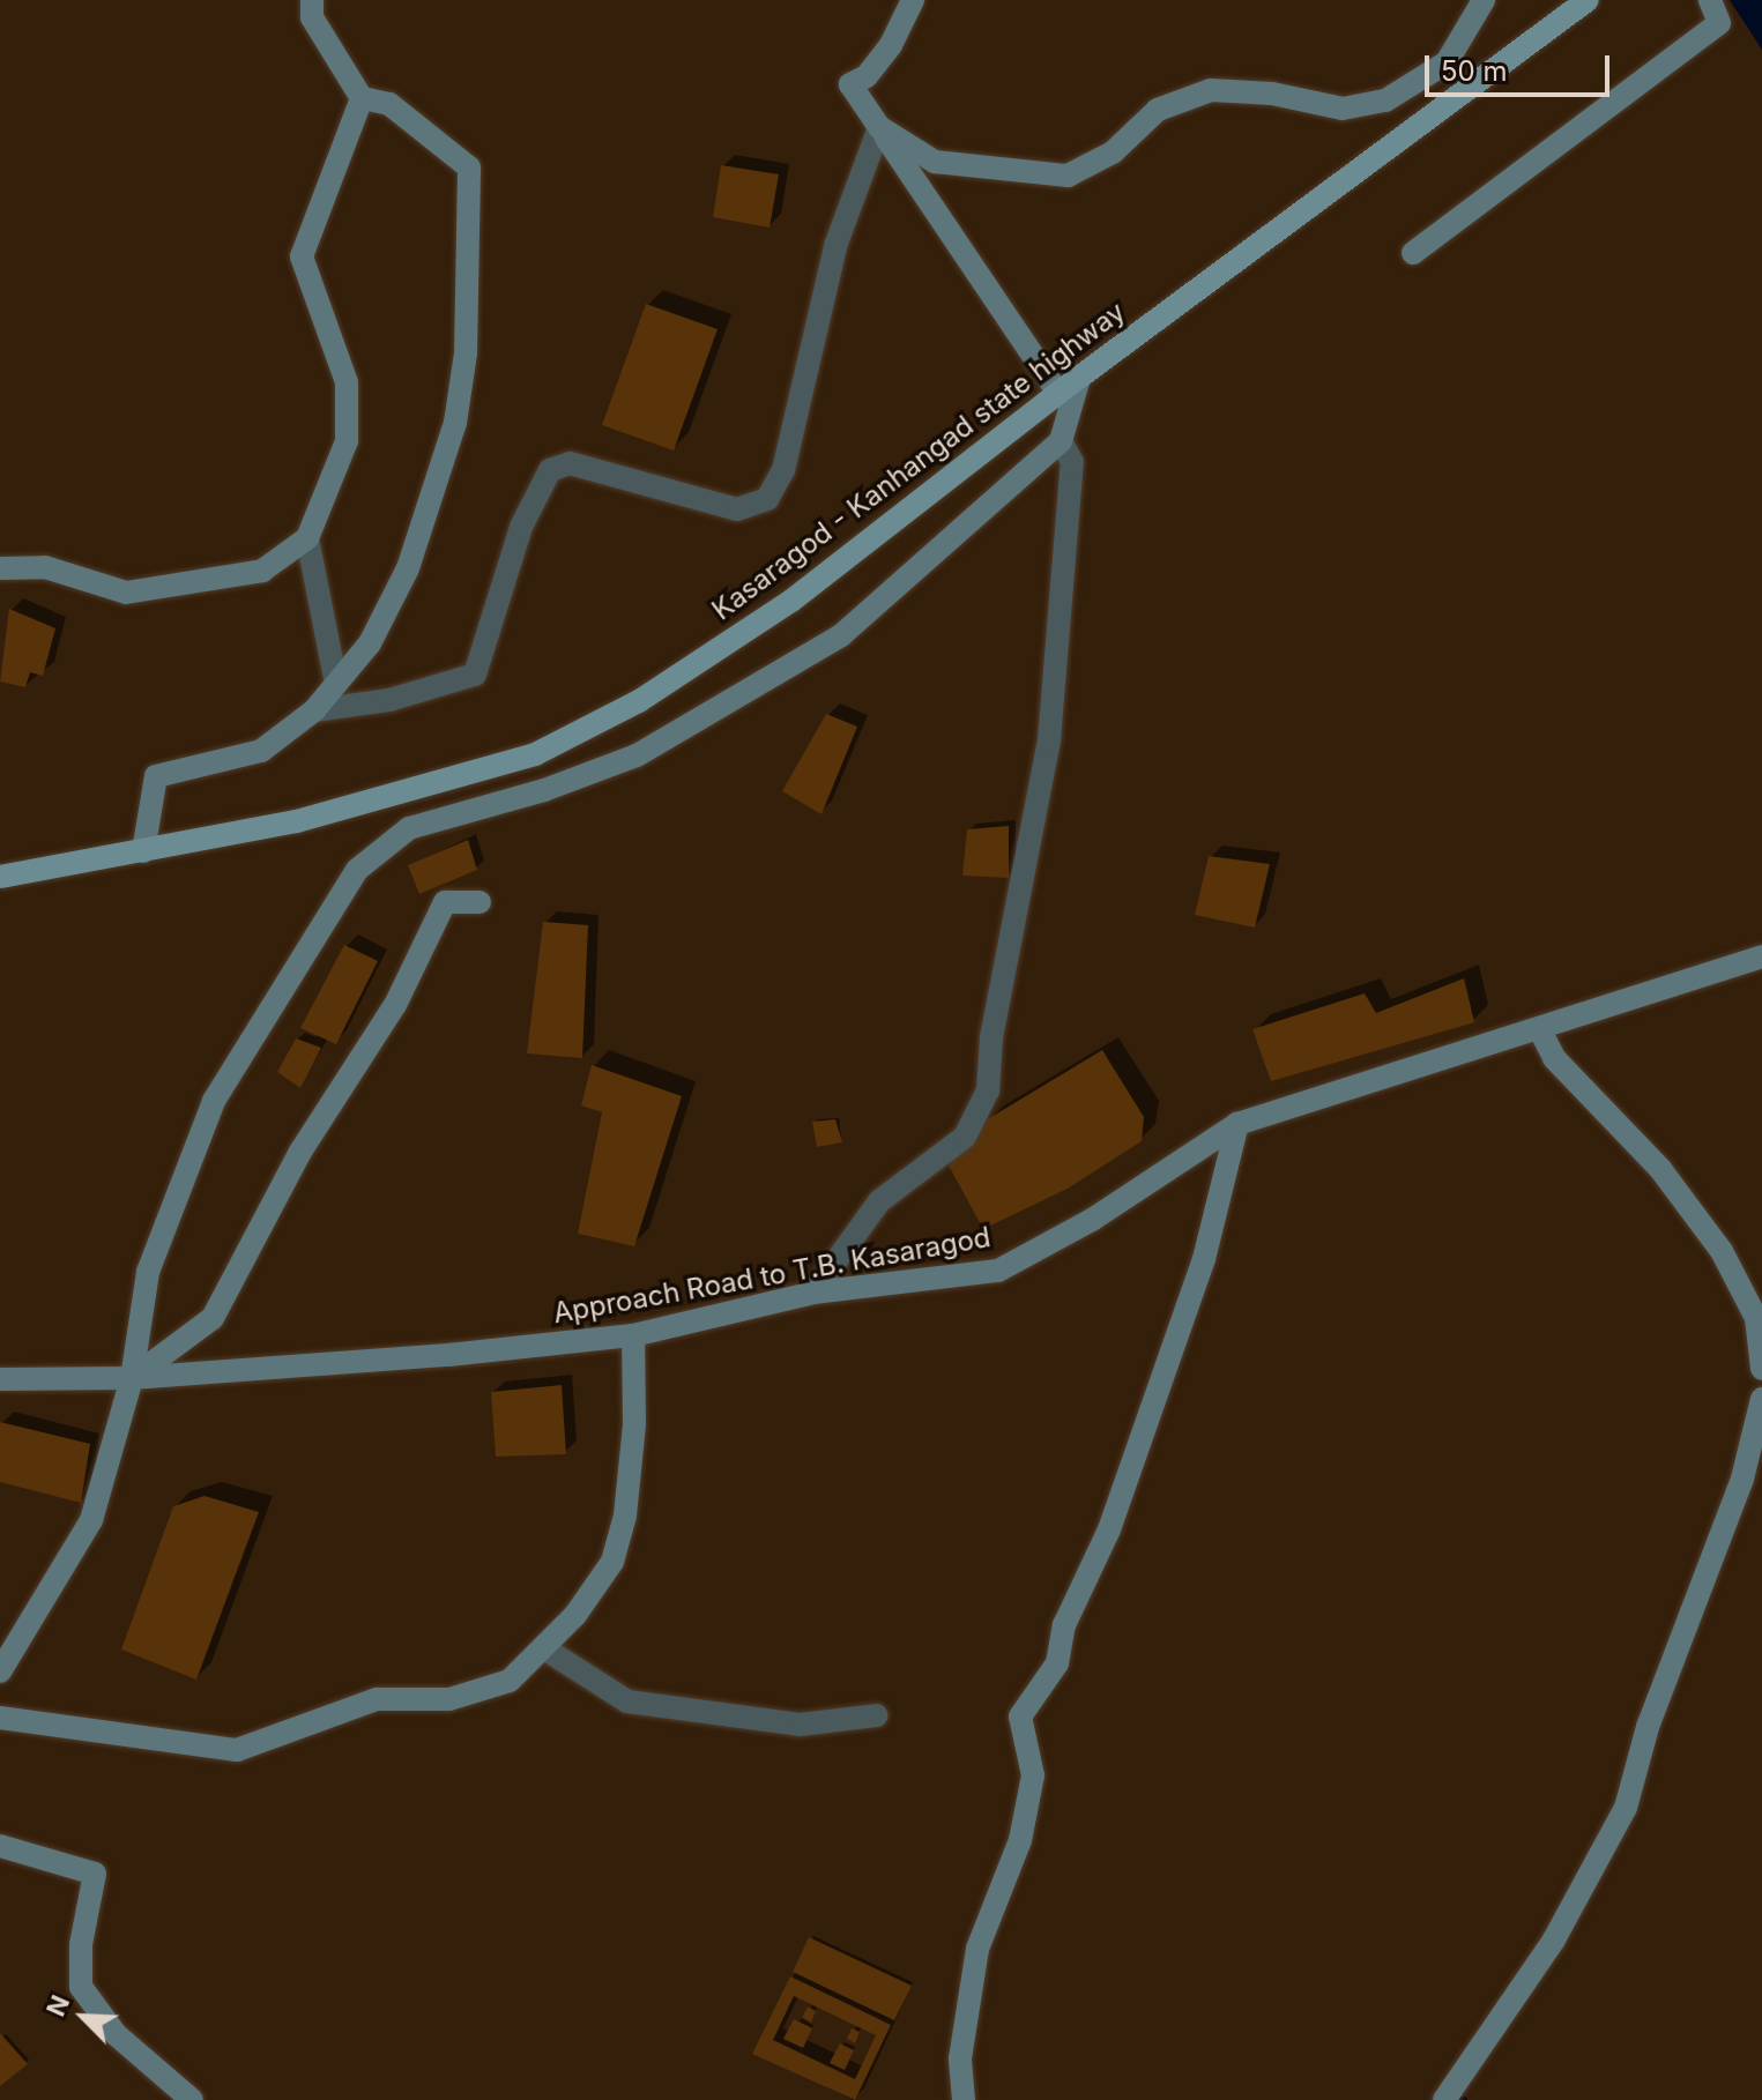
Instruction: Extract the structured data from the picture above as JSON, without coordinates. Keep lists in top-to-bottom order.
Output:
{
  "streets": {
    "main road": ["Kasaragod - Kanhangad state highway"],
    "street": ["Approach Road to T.B. Kasaragod"]
  },
  "scale_bar": "50 m",
  "north": "top left"
}
